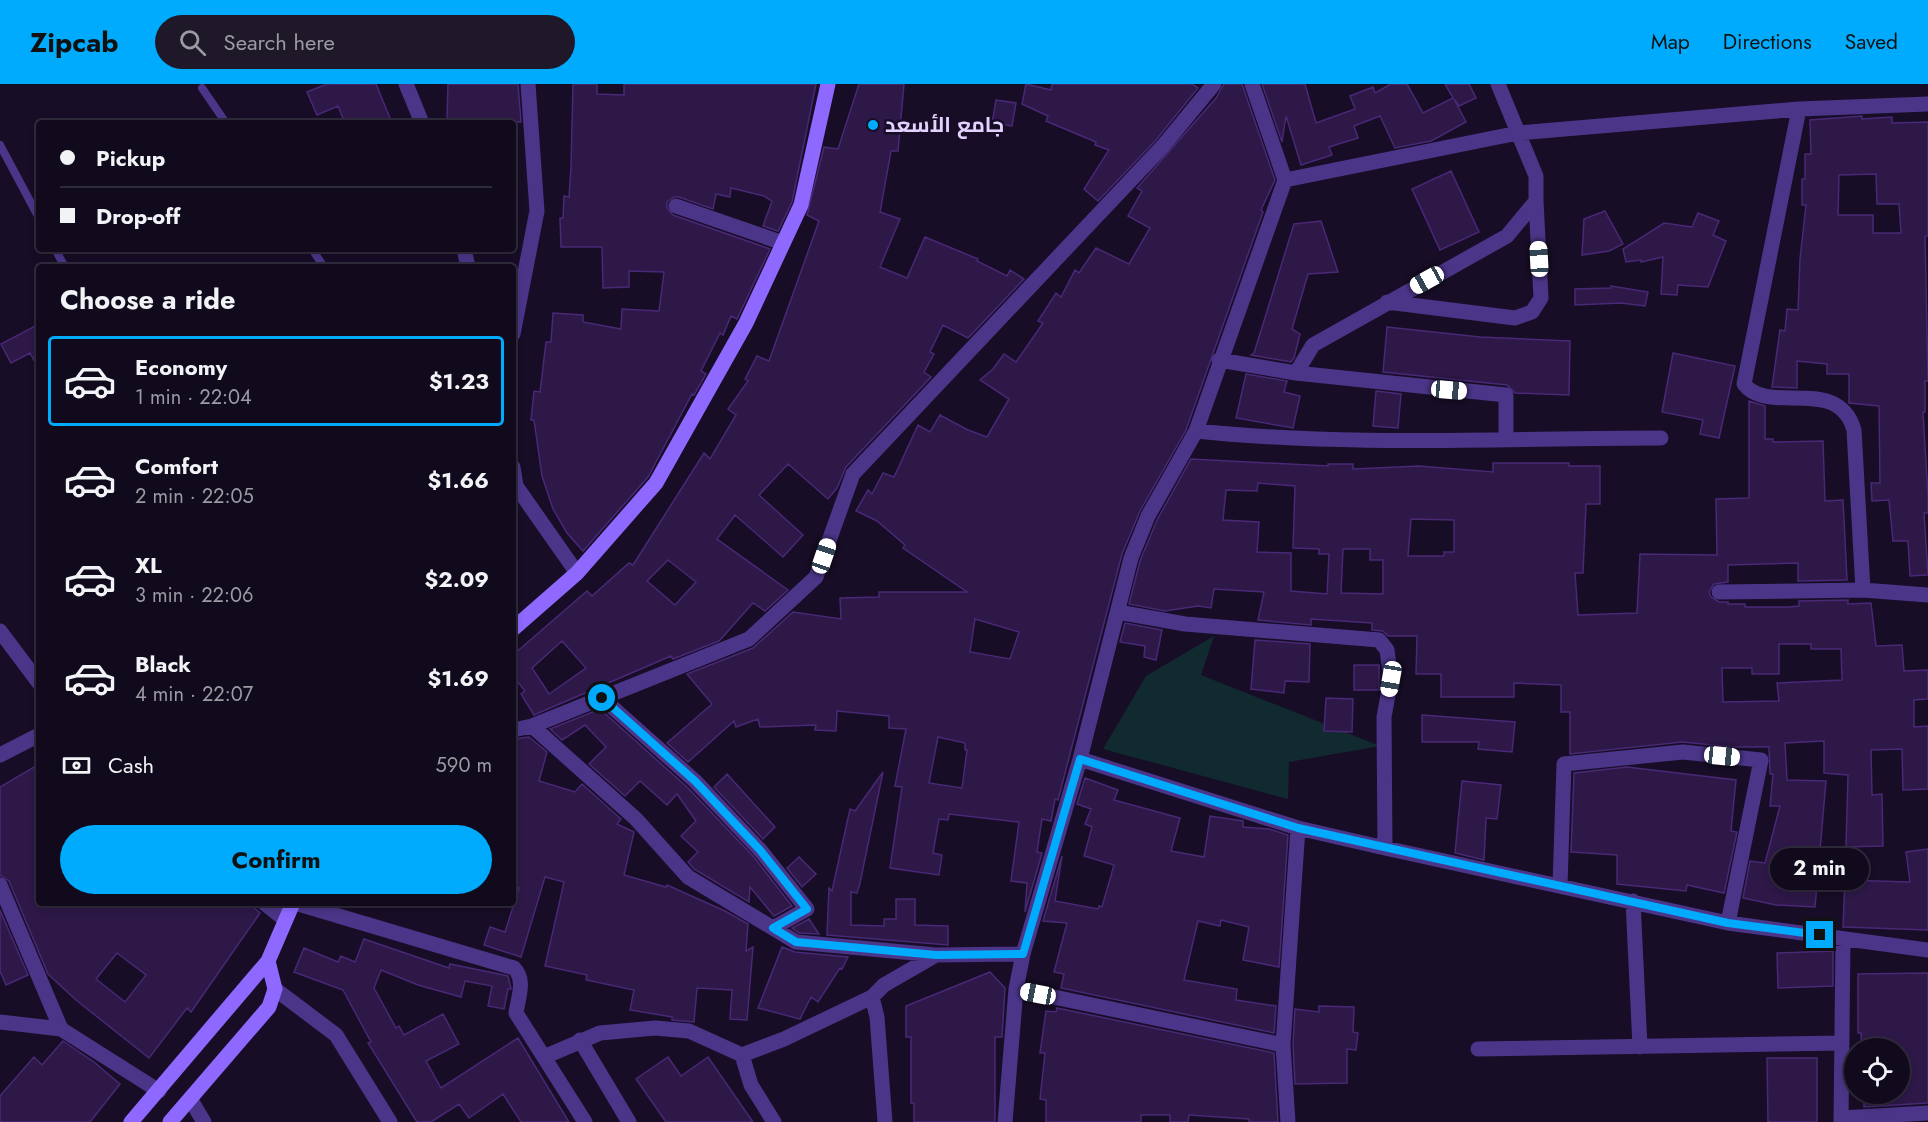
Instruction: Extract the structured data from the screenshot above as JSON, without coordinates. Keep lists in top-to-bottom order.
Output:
{
  "places": ["جامع الأسعد"],
  "page": {
    "header": "Zipcab",
    "search": "Search here",
    "nav": ["Map", "Directions", "Saved"],
    "banner": ["Pickup", "Drop-off"],
    "heading": "Choose a ride",
    "list": [
      {
        "name": "Economy",
        "note": "1 min · 22:04",
        "value": "$1.23"
      },
      {
        "name": "Comfort",
        "note": "2 min · 22:05",
        "value": "$1.66"
      },
      {
        "name": "XL",
        "note": "3 min · 22:06",
        "value": "$2.09"
      },
      {
        "name": "Black",
        "note": "4 min · 22:07",
        "value": "$1.69"
      }
    ],
    "pay": ["Cash", "590 m"],
    "buttons": "Confirm",
    "bubble": "2 min"
  }
}
